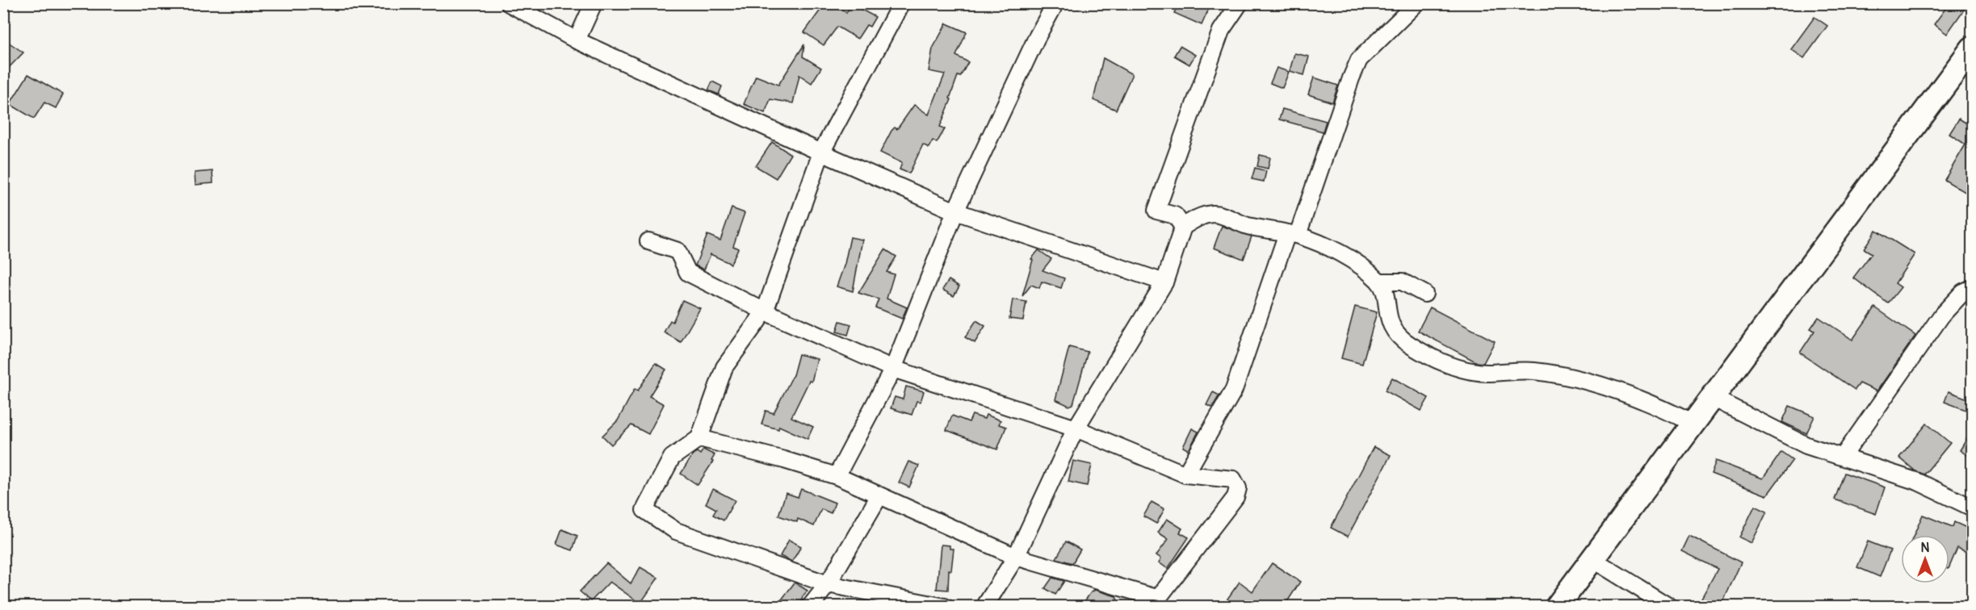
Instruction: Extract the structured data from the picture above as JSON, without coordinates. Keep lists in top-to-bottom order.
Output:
{
  "north": "top"
}
